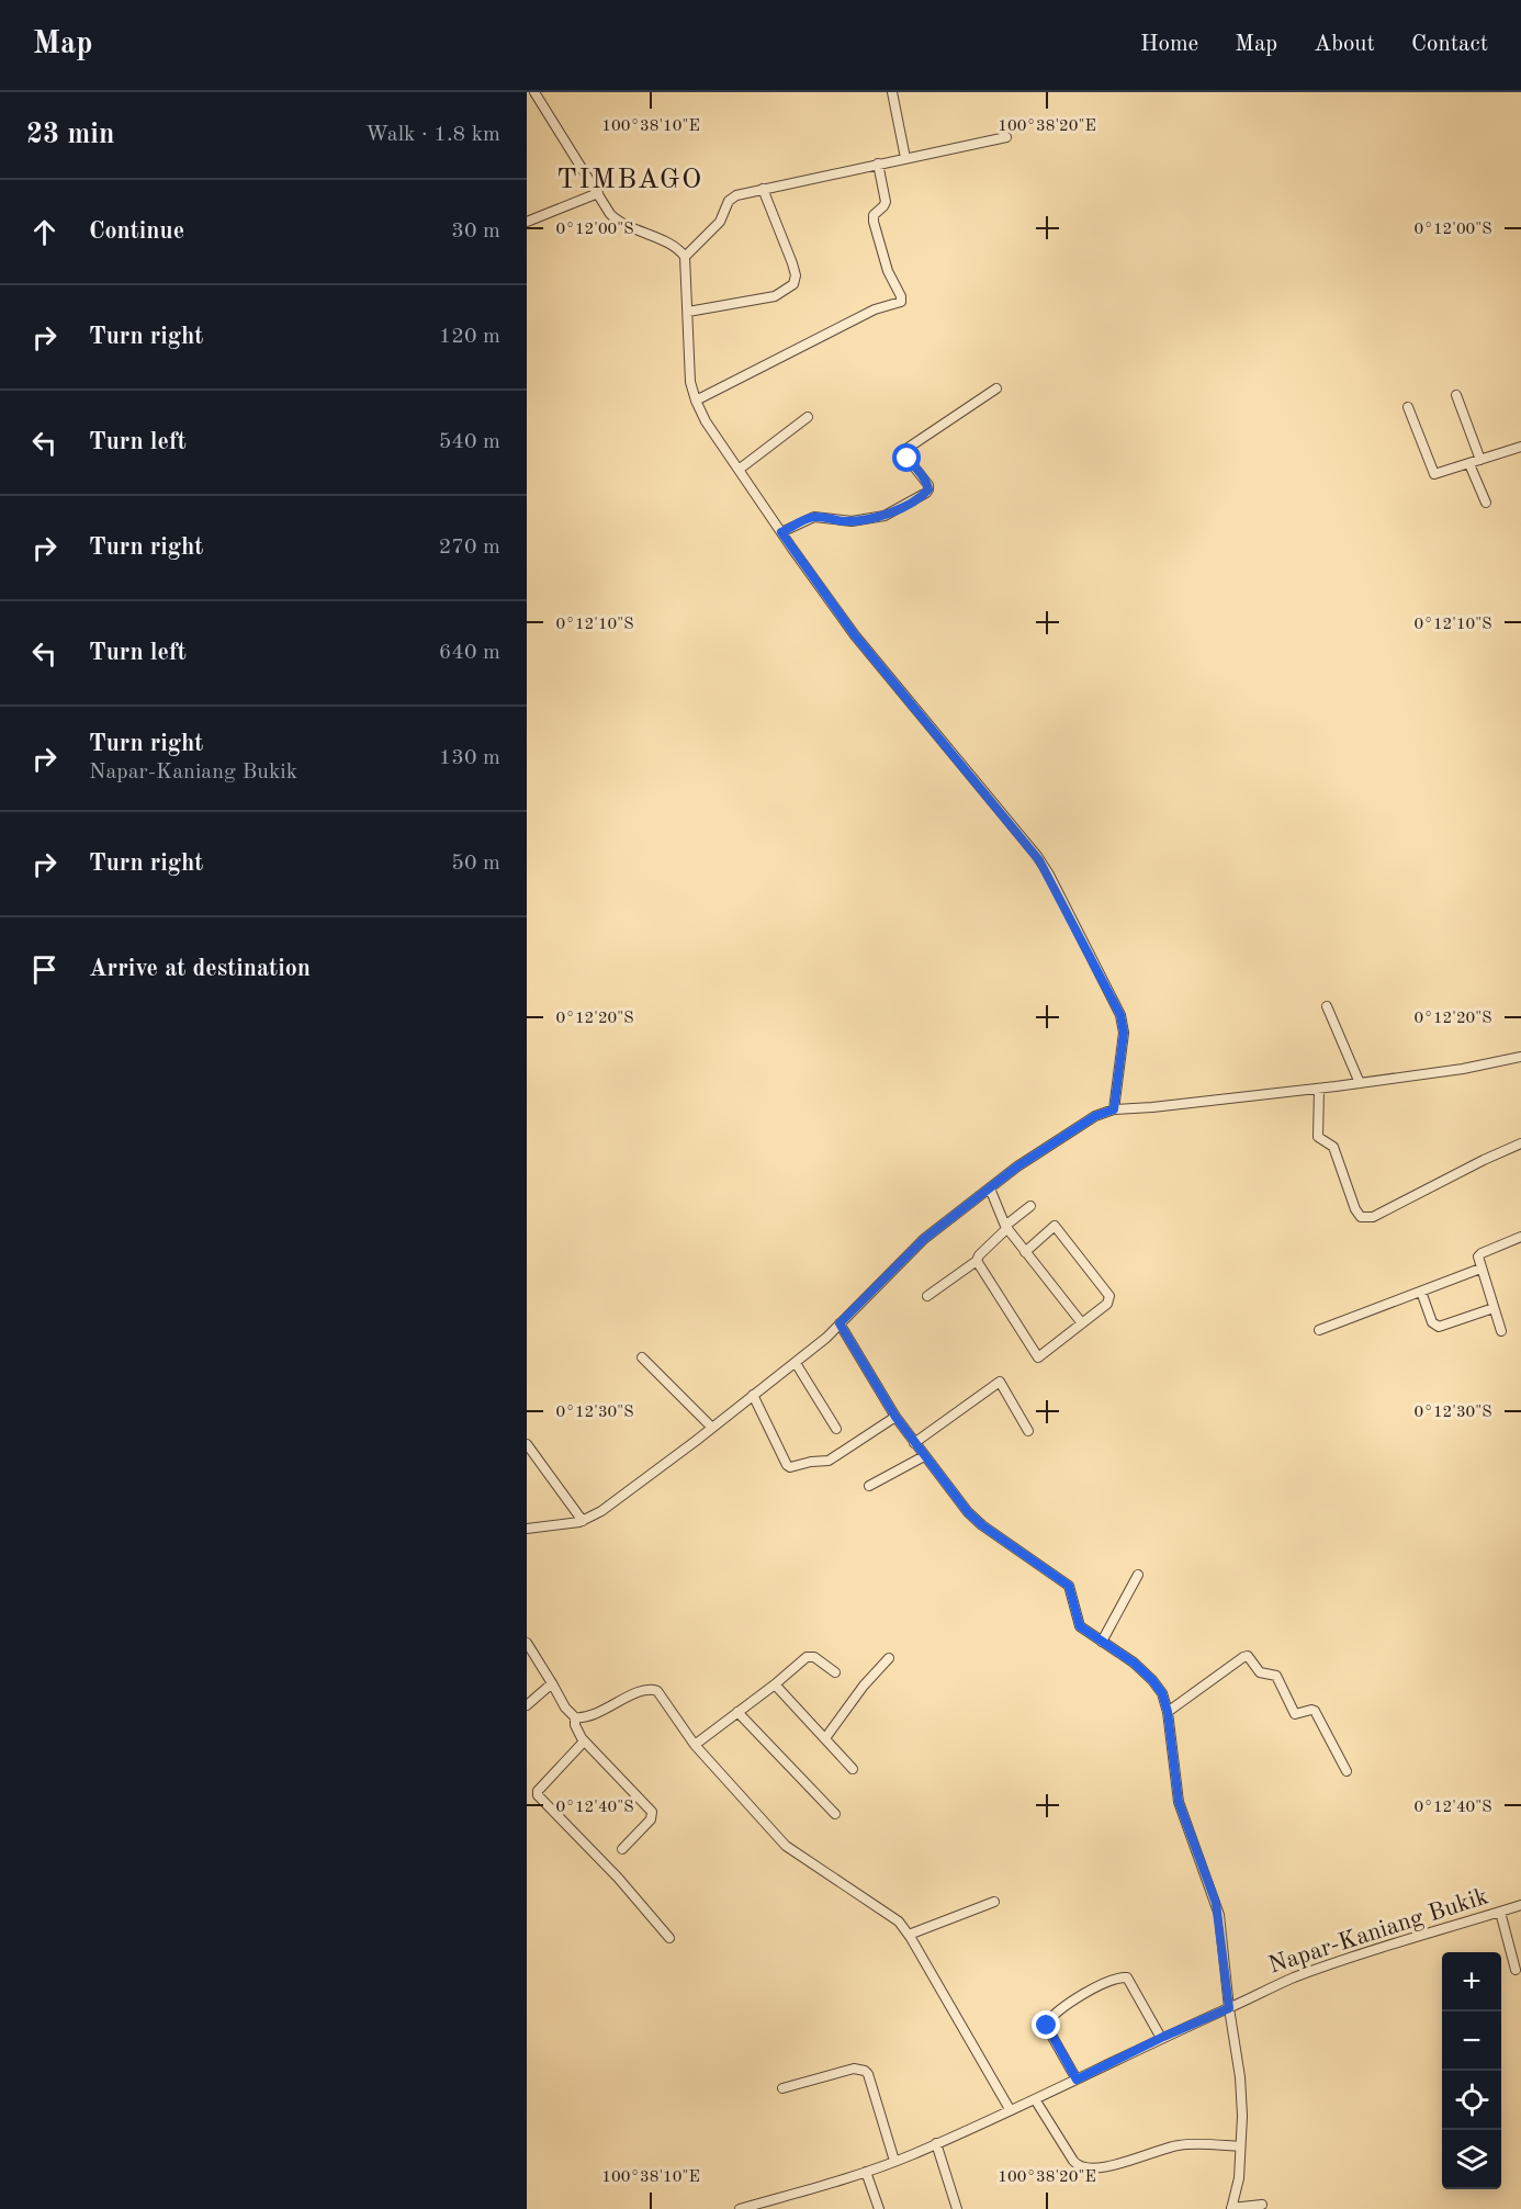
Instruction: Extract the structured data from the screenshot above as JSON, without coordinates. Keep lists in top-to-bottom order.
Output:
{
  "streets": {
    "street": ["Napar-Kaniang Bukik"]
  },
  "districts": ["TIMBAGO"],
  "page": {
    "header": "Map",
    "nav": [
      "Home",
      "Map",
      "About",
      "Contact"
    ],
    "heading": ["23 min", "Walk · 1.8 km"],
    "list": [
      ["Continue", "30 m"],
      ["Turn right", "120 m"],
      ["Turn left", "540 m"],
      ["Turn right", "270 m"],
      ["Turn left", "640 m"],
      ["Turn right", "Napar-Kaniang Bukik", "130 m"],
      ["Turn right", "50 m"],
      "Arrive at destination"
    ],
    "map_buttons": ["+", "−"]
  },
  "coordinates": [
    "100°38'10\"E",
    "100°38'20\"E",
    "0°12'00\"S",
    "0°12'10\"S",
    "0°12'20\"S",
    "0°12'30\"S",
    "0°12'40\"S"
  ]
}
